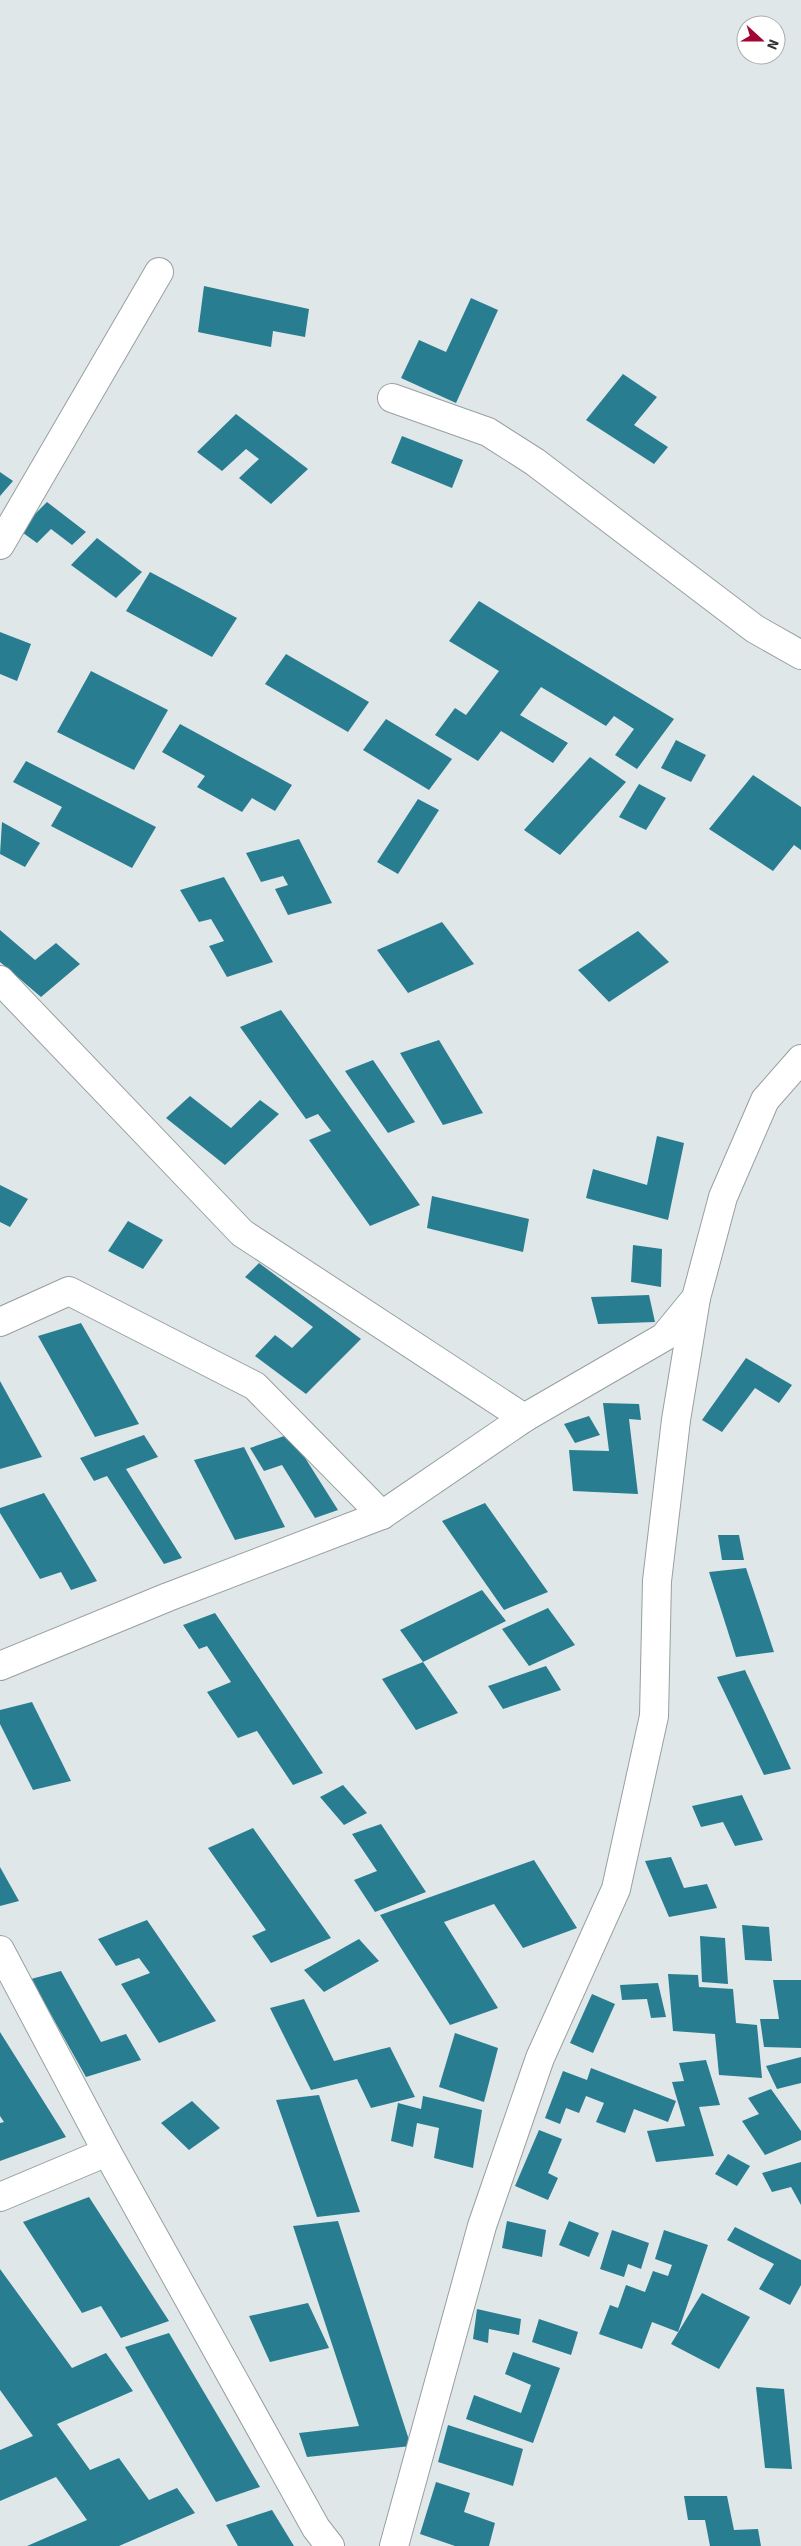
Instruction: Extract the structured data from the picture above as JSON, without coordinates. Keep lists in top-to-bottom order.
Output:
{
  "north": "right"
}
